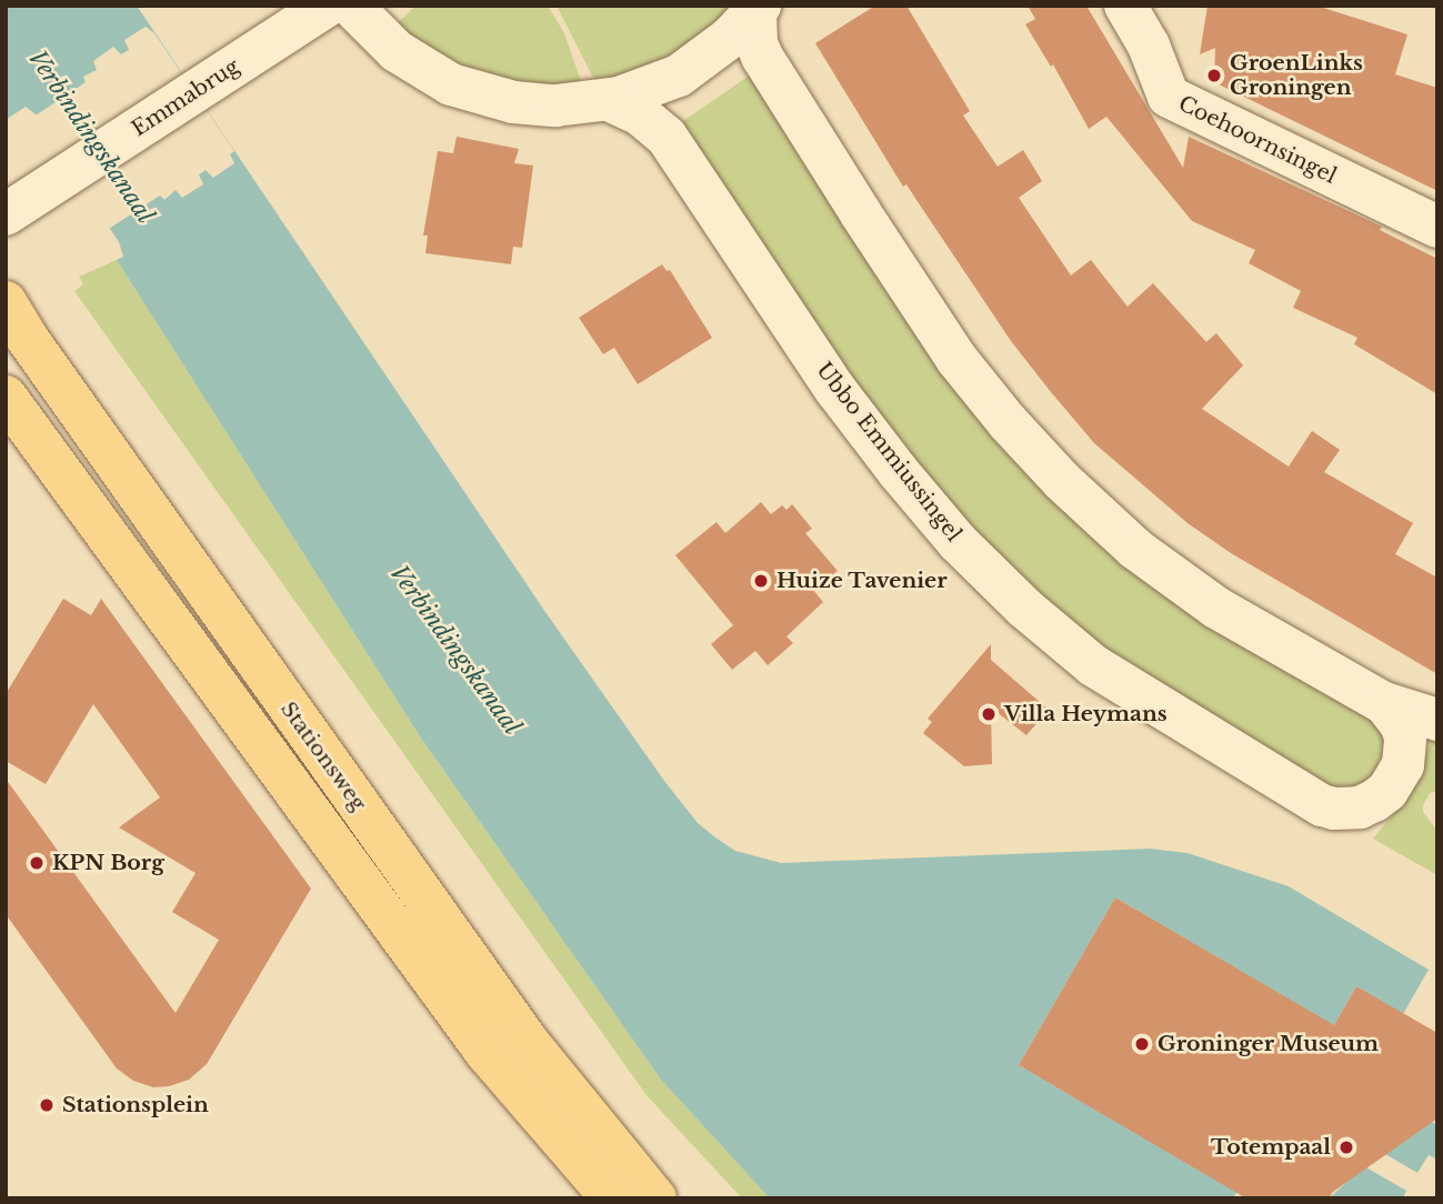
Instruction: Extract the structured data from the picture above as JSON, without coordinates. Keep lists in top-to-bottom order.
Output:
{
  "streets": {
    "main road": ["Stationsweg"],
    "street": ["Emmabrug", "Coehoornsingel", "Ubbo Emmiussingel"]
  },
  "water": ["Verbindingskanaal"],
  "places": [
    "GroenLinks Groningen",
    "Huize Tavenier",
    "Villa Heymans",
    "KPN Borg",
    "Groninger Museum",
    "Stationsplein",
    "Totempaal"
  ]
}
